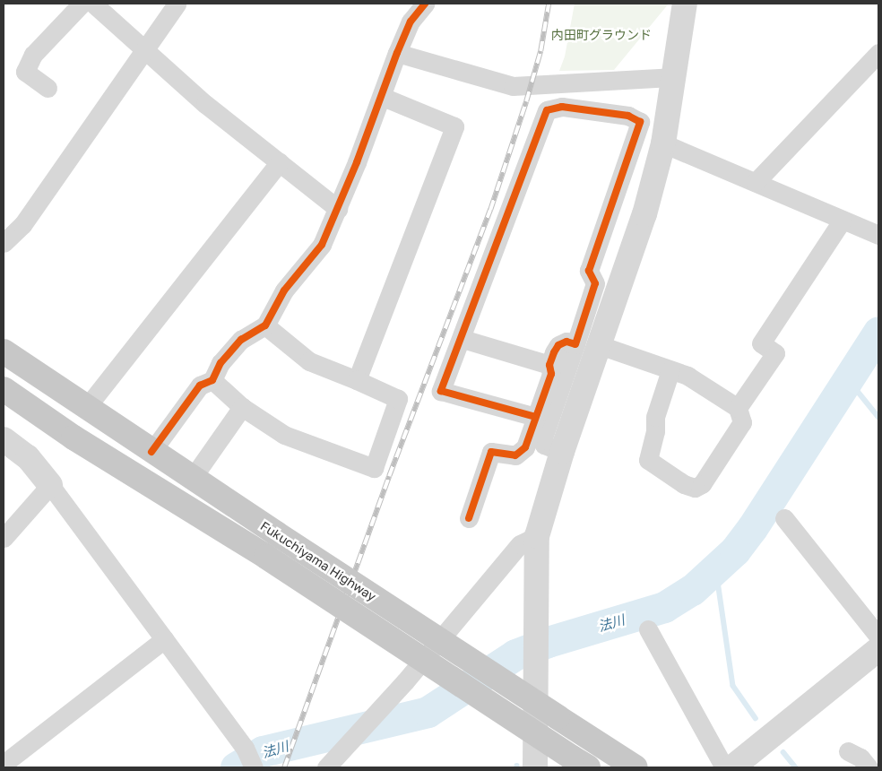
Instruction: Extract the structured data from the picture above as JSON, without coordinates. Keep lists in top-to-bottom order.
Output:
{
  "streets": {
    "highway": ["Fukuchiyama Highway"]
  },
  "water": ["法川"],
  "parks": ["内田町グラウンド"]
}
